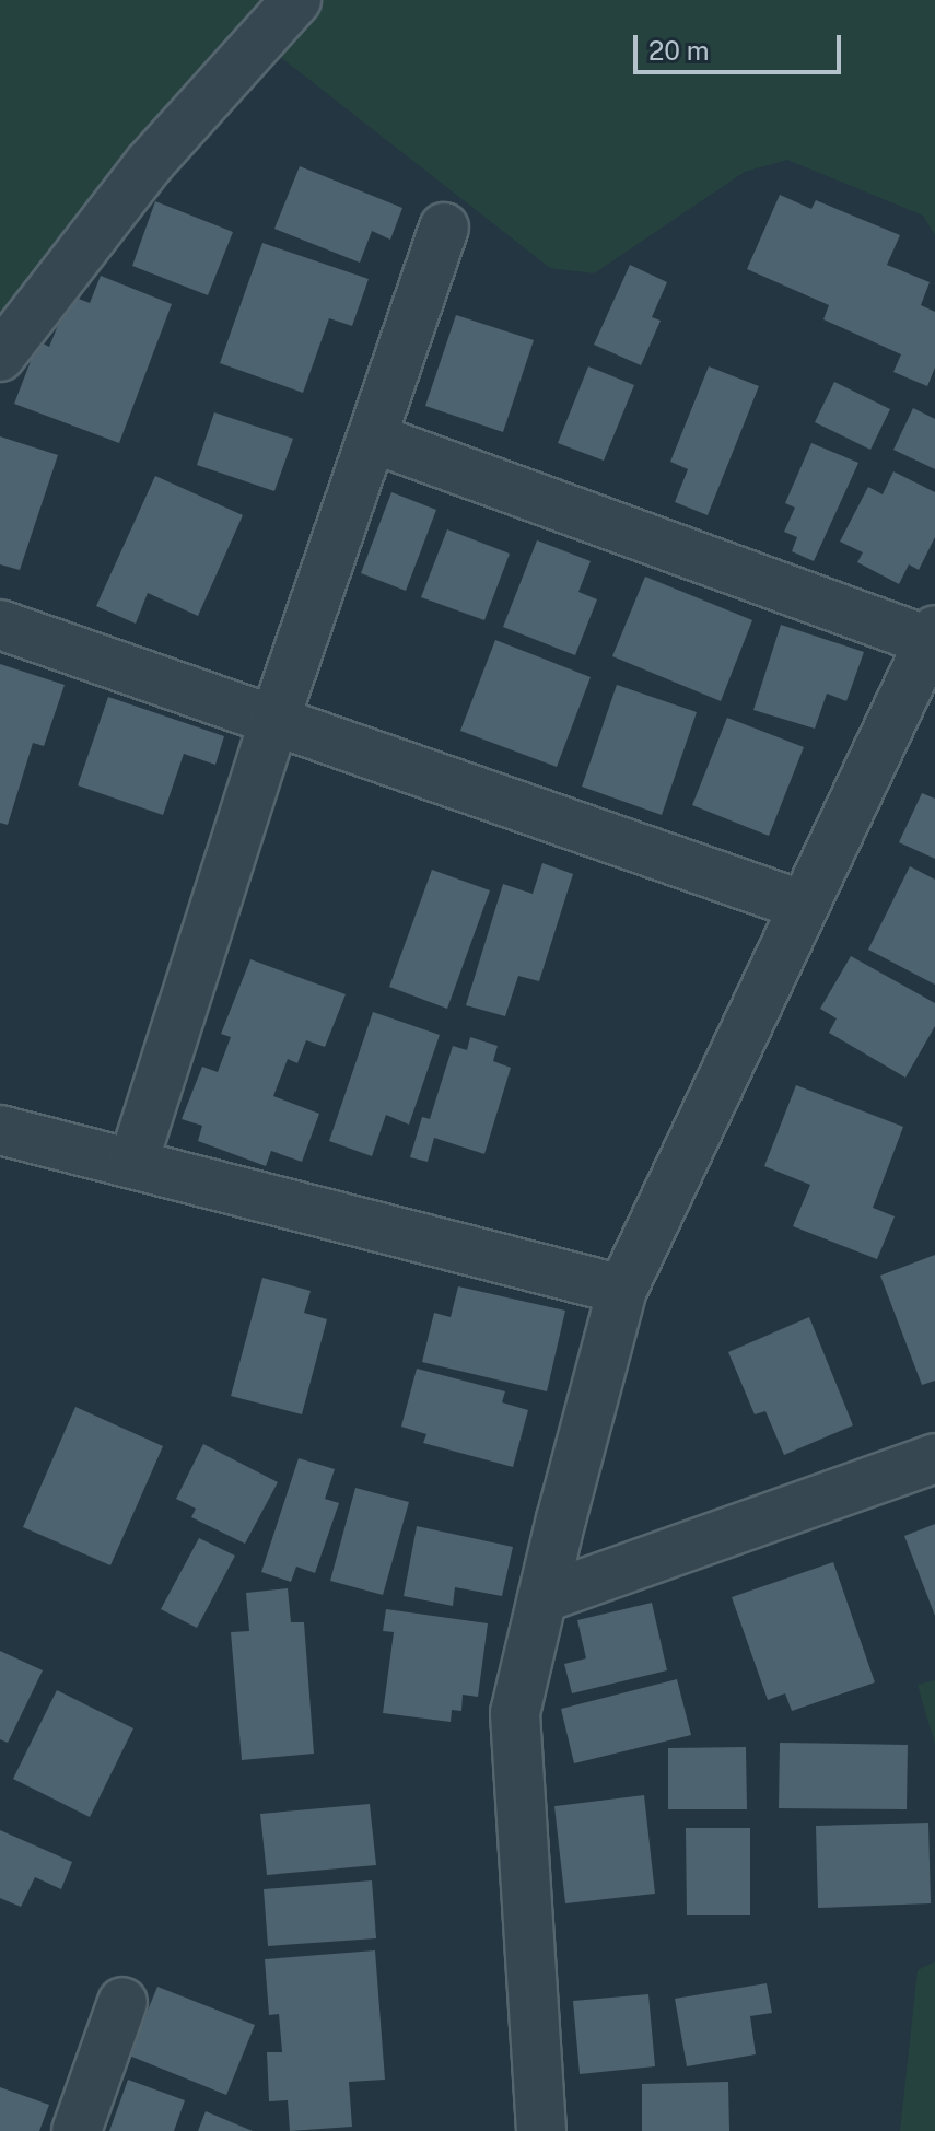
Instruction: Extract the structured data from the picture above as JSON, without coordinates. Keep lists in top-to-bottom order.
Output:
{
  "scale_bar": "20 m"
}
